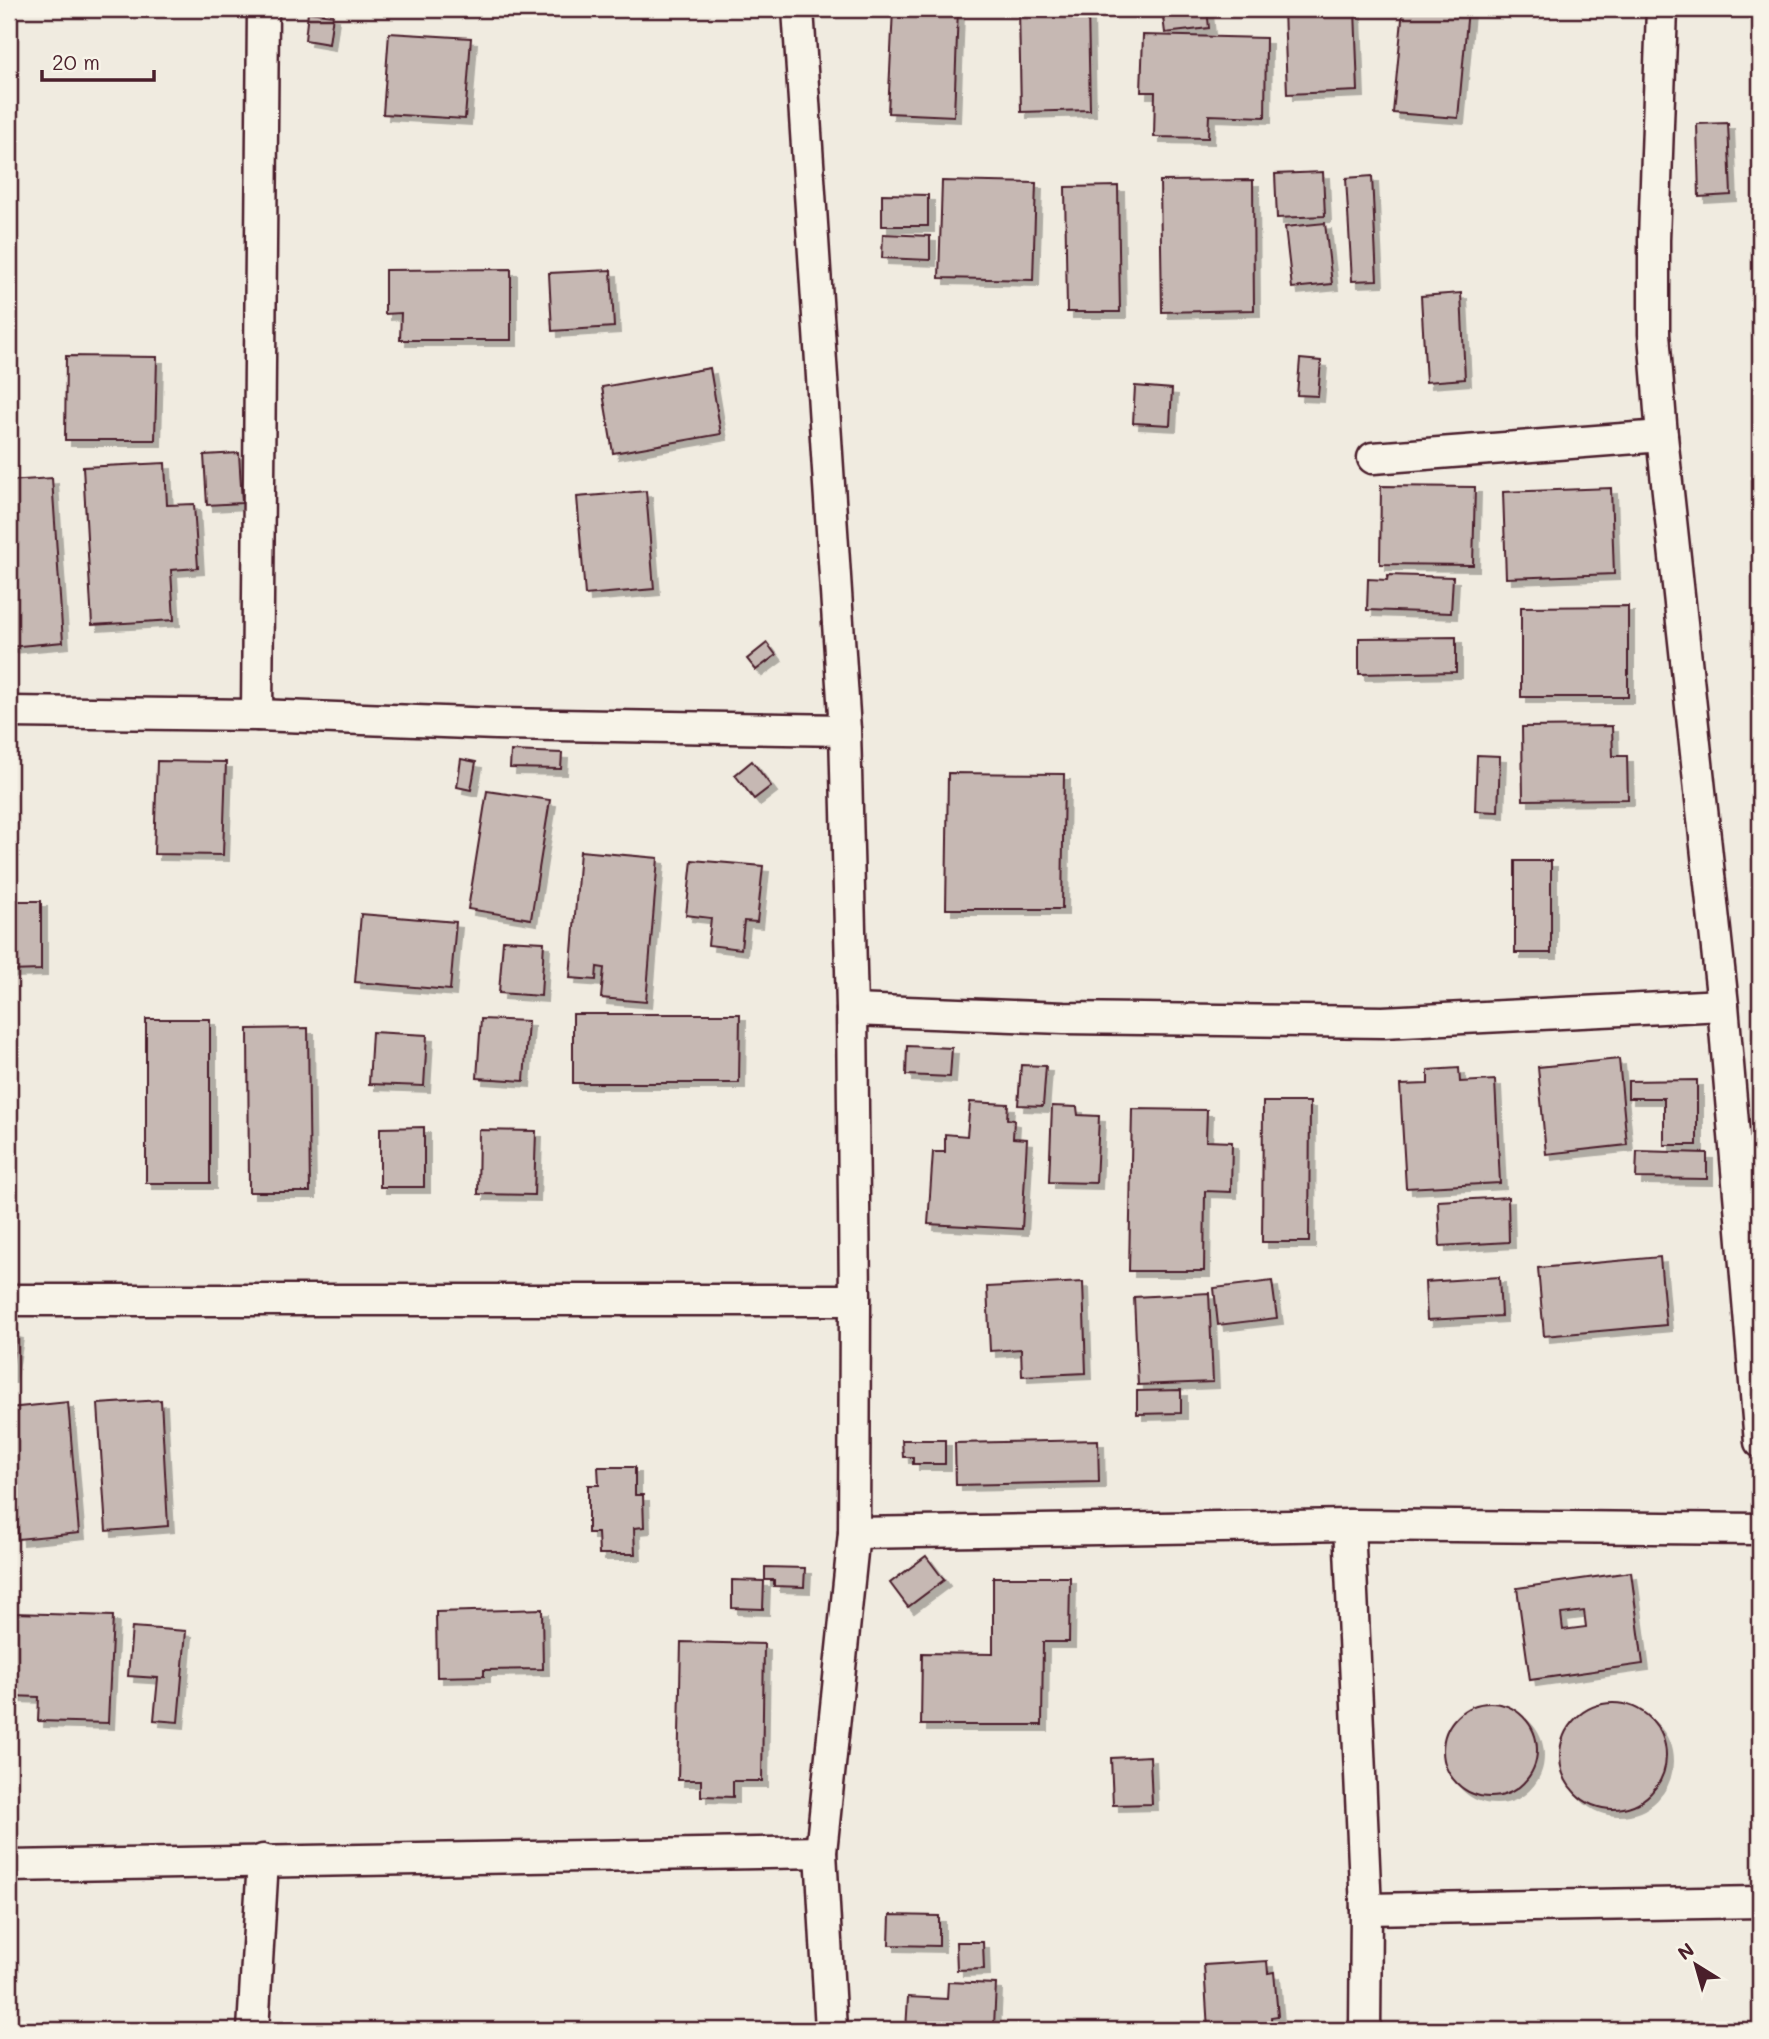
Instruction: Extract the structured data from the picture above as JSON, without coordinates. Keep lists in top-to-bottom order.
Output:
{
  "scale_bar": "20 m",
  "north": "top left"
}
